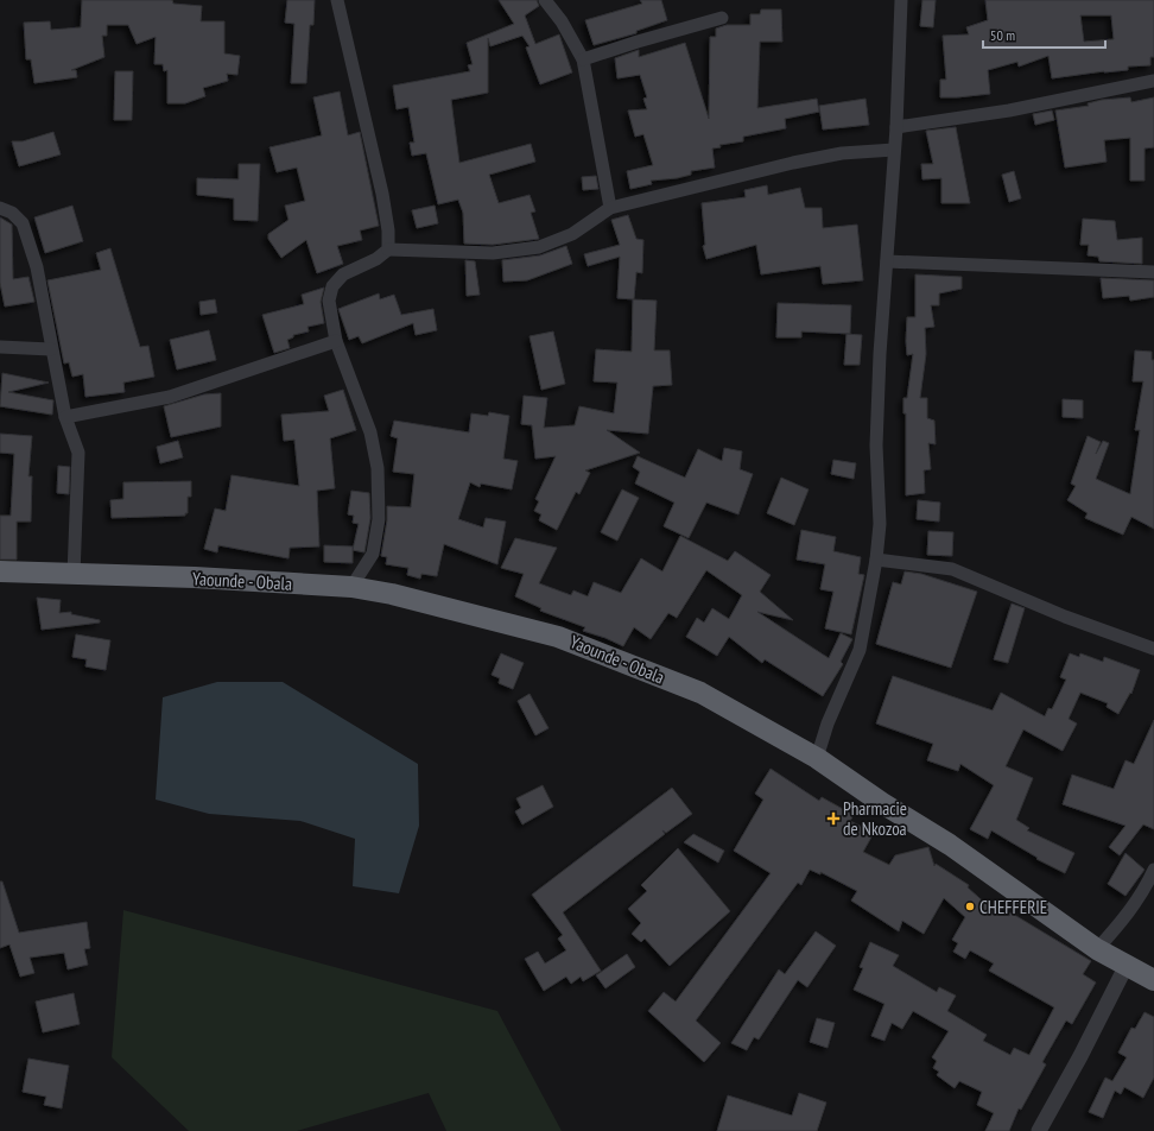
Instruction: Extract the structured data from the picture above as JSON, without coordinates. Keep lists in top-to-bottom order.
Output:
{
  "streets": {
    "highway": ["Yaounde - Obala"]
  },
  "places": {
    "health": ["Pharmacie de Nkozoa"],
    "other": ["CHEFFERIE"]
  },
  "scale_bar": "50 m"
}
